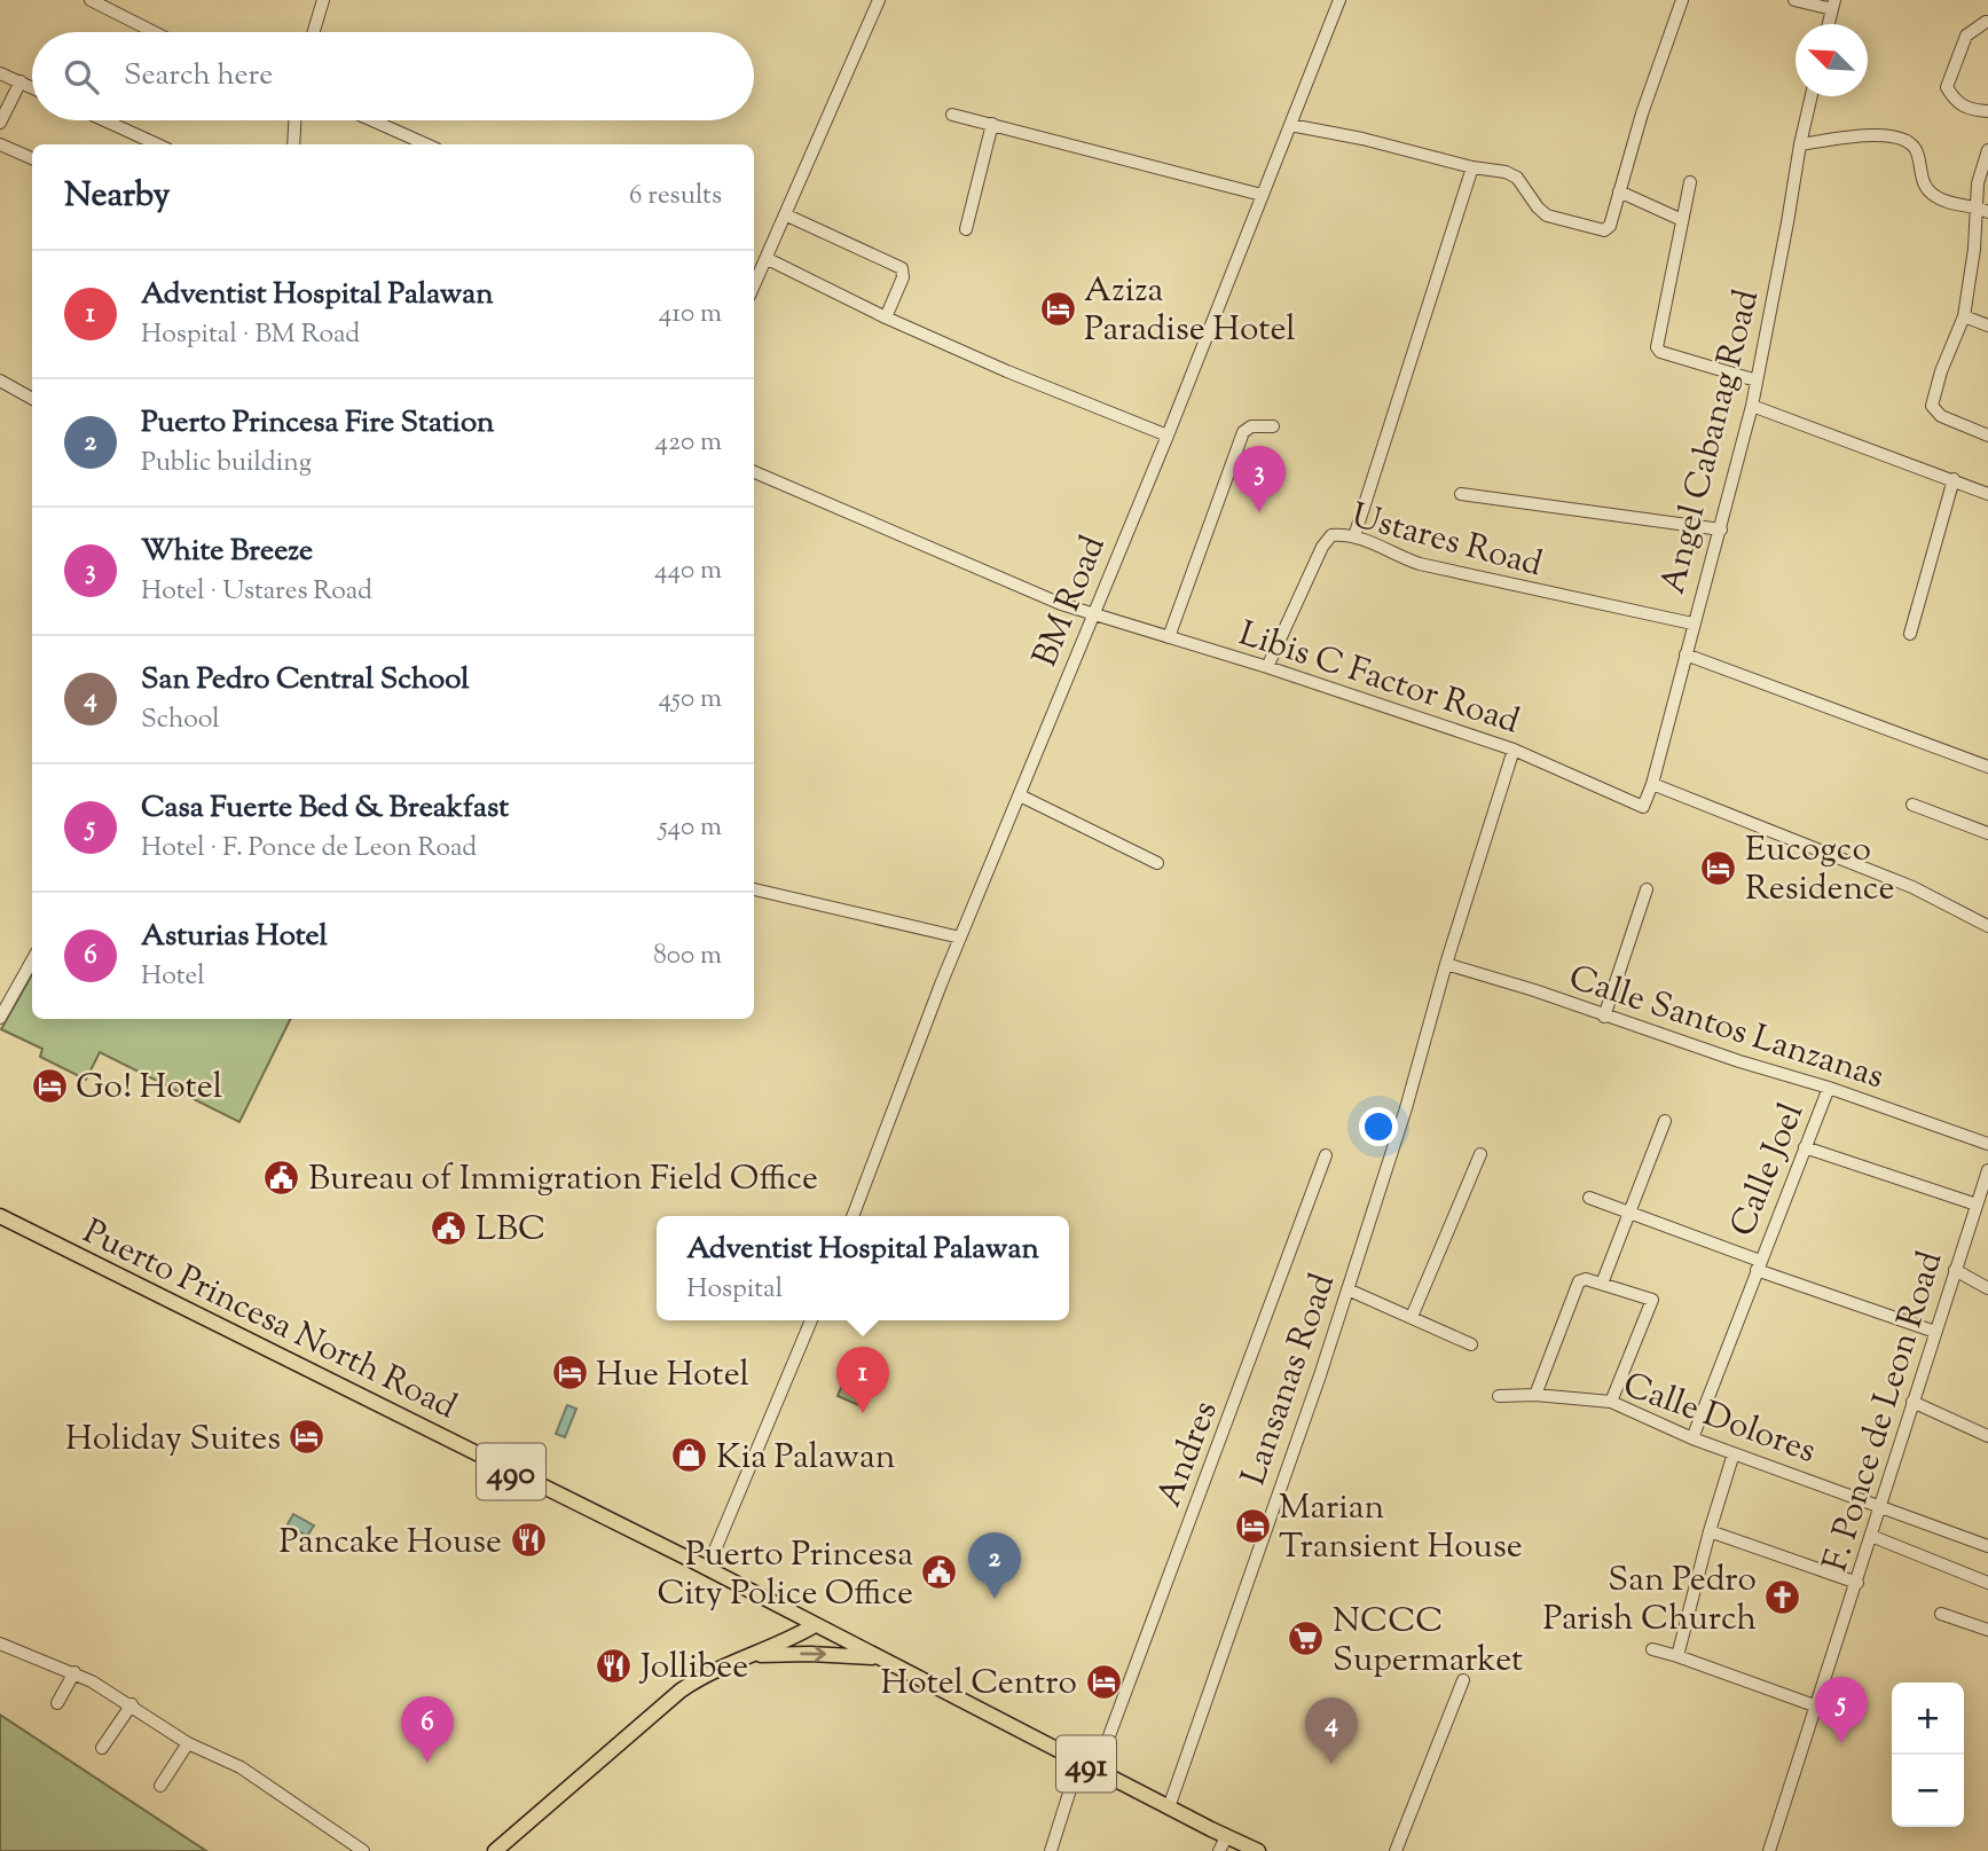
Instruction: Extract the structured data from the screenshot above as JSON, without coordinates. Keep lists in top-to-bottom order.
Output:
{
  "streets": {
    "main road": ["Puerto Princesa North Road", "490", "491"],
    "street": [
      "Angel Cabanag Road",
      "Ustares Road",
      "BM Road",
      "Libis C Factor Road",
      "Calle Santos Lanzanas",
      "Calle Joel",
      "Lansanas Road",
      "F. Ponce de Leon Road",
      "Calle Dolores",
      "Andres"
    ]
  },
  "crossings": [
    ["Angel Cabanag Road", "Ustares Road"],
    ["Angel Cabanag Road", "Libis C Factor Road"],
    ["Ustares Road", "Libis C Factor Road"],
    ["BM Road", "Libis C Factor Road"],
    ["Libis C Factor Road", "Lansanas Road"],
    ["Calle Santos Lanzanas", "Calle Joel"],
    ["Calle Santos Lanzanas", "Lansanas Road"],
    ["Calle Joel", "Calle Dolores"],
    ["Puerto Princesa North Road", "491"],
    ["Lansanas Road", "491"],
    ["F. Ponce de Leon Road", "Calle Dolores"],
    ["Andres", "491"]
  ],
  "places": {
    "hotel": [
      "Aziza Paradise Hotel",
      "Eucogco Residence",
      "Go! Hotel",
      "Hue Hotel",
      "Holiday Suites",
      "Marian Transient House",
      "Hotel Centro"
    ],
    "public building": ["Bureau of Immigration Field Office", "LBC", "Puerto Princesa City Police Office"],
    "shop": ["Kia Palawan"],
    "restaurant": ["Pancake House", "Jollibee"],
    "church": ["San Pedro Parish Church"],
    "supermarket": ["NCCC Supermarket"]
  },
  "north": "top left",
  "page": {
    "search": "Search here",
    "heading": ["Nearby", "6 results"],
    "list": [
      {
        "mark": "1",
        "name": "Adventist Hospital Palawan",
        "note": "Hospital · BM Road",
        "value": "410 m"
      },
      {
        "mark": "2",
        "name": "Puerto Princesa Fire Station",
        "note": "Public building",
        "value": "420 m"
      },
      {
        "mark": "3",
        "name": "White Breeze",
        "note": "Hotel · Ustares Road",
        "value": "440 m"
      },
      {
        "mark": "4",
        "name": "San Pedro Central School",
        "note": "School",
        "value": "450 m"
      },
      {
        "mark": "5",
        "name": "Casa Fuerte Bed & Breakfast",
        "note": "Hotel · F. Ponce de Leon Road",
        "value": "540 m"
      },
      {
        "mark": "6",
        "name": "Asturias Hotel",
        "note": "Hotel",
        "value": "800 m"
      }
    ],
    "pins": [
      "3",
      "1",
      "2",
      "5",
      "6",
      "4"
    ],
    "popup": ["Adventist Hospital Palawan", "Hospital"],
    "map_buttons": ["+", "−"]
  }
}
